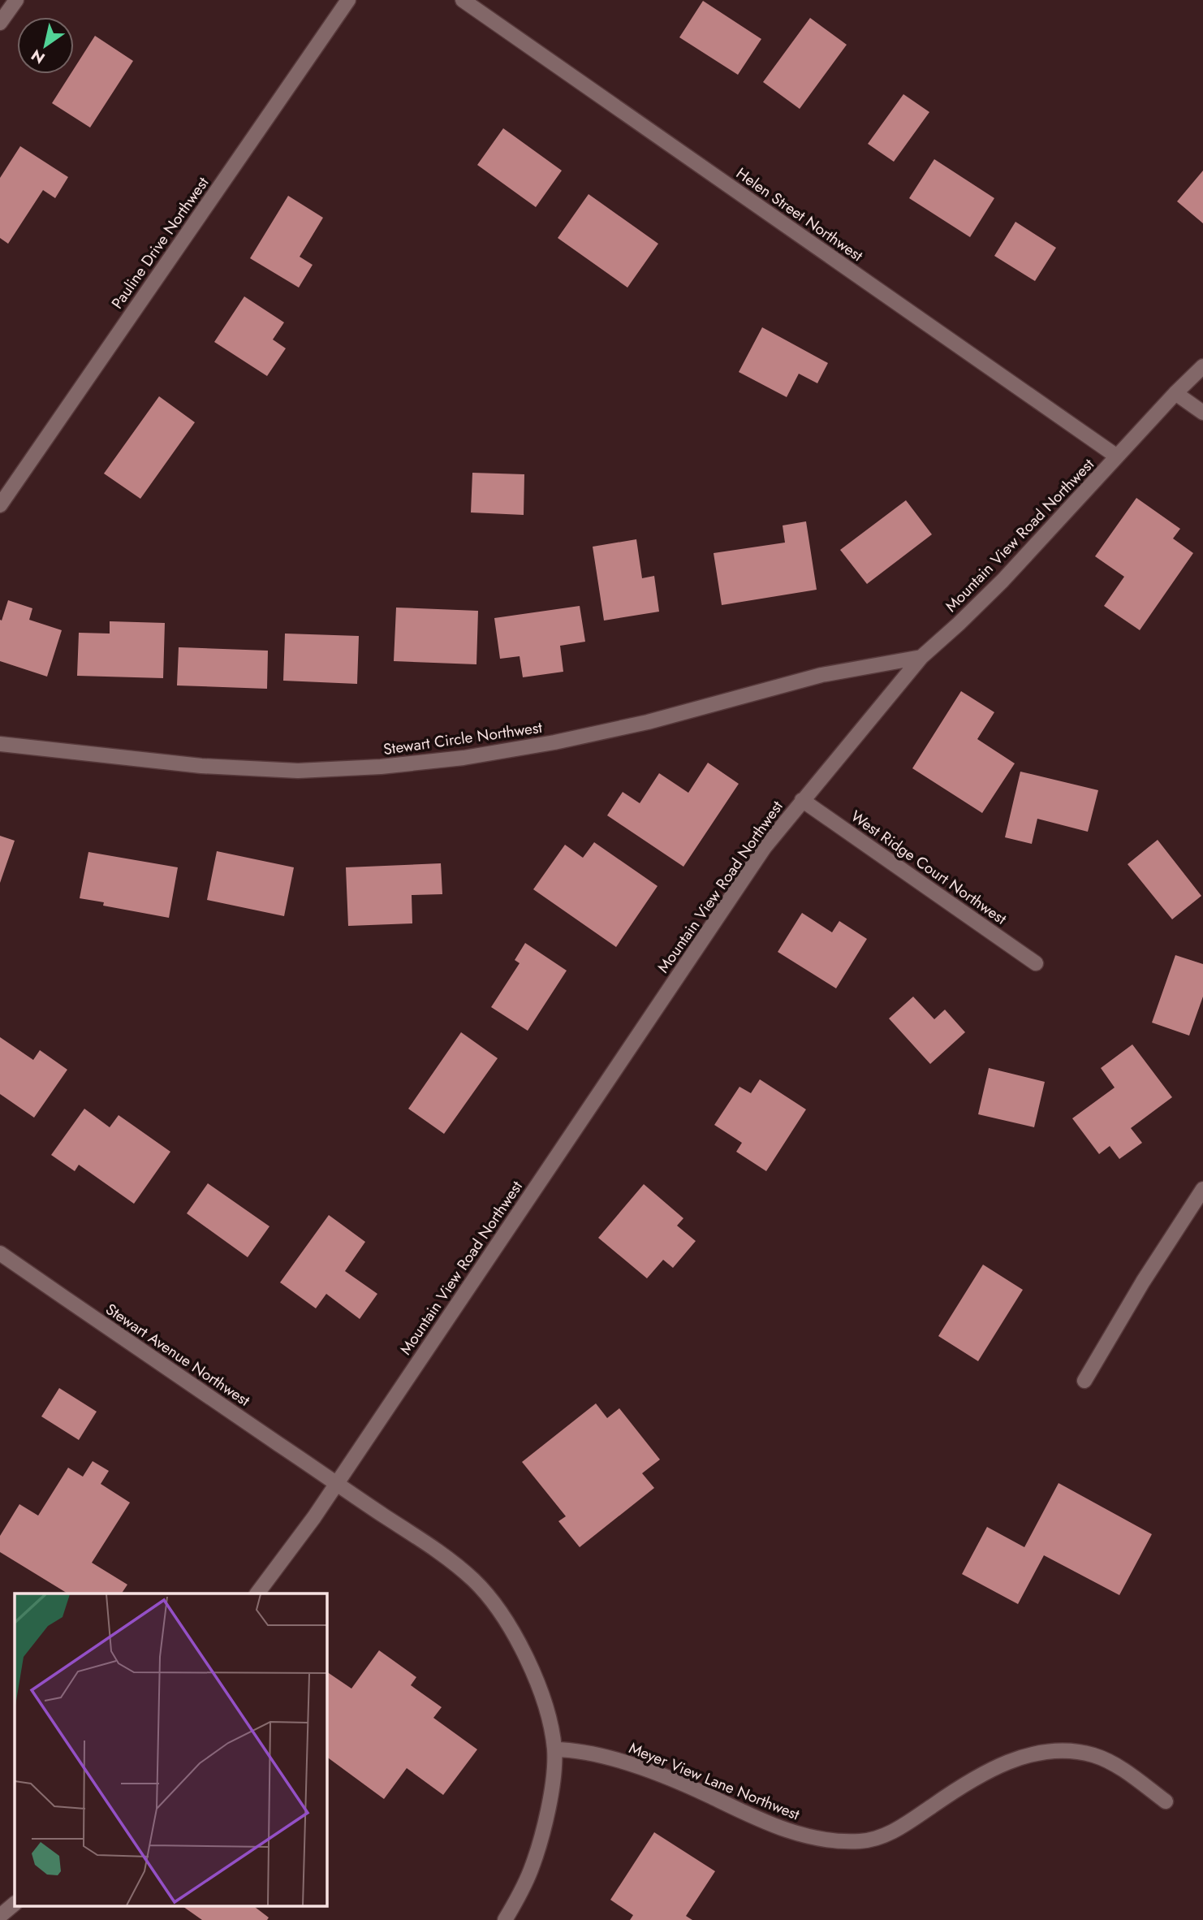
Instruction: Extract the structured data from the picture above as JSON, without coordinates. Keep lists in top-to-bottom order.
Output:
{
  "streets": {
    "street": [
      "Helen Street Northwest",
      "Pauline Drive Northwest",
      "Mountain View Road Northwest",
      "Stewart Circle Northwest",
      "West Ridge Court Northwest",
      "Stewart Avenue Northwest",
      "Meyer View Lane Northwest"
    ]
  },
  "crossings": [
    ["Helen Street Northwest", "Mountain View Road Northwest"],
    ["Mountain View Road Northwest", "Stewart Circle Northwest"],
    ["Mountain View Road Northwest", "West Ridge Court Northwest"],
    ["Mountain View Road Northwest", "Stewart Avenue Northwest"],
    ["Stewart Avenue Northwest", "Meyer View Lane Northwest"]
  ],
  "north": "bottom left"
}
